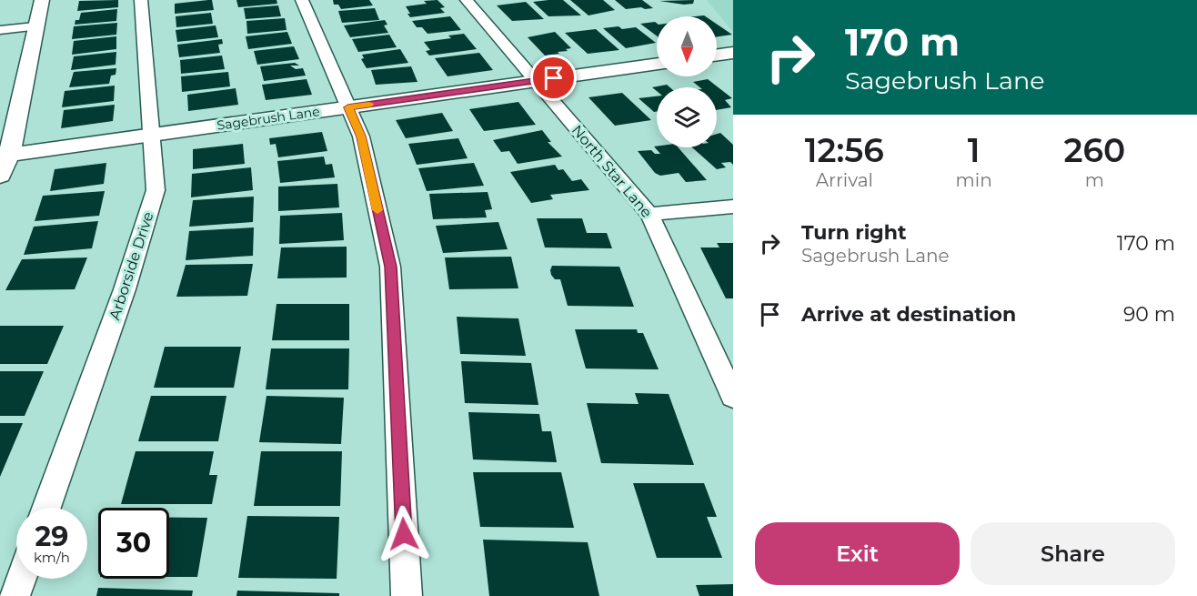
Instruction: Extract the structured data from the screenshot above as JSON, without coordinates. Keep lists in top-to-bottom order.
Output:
{
  "streets": {
    "street": ["Sagebrush Lane", "North Star Lane", "Arborside Drive"]
  },
  "crossings": [
    ["Sagebrush Lane", "North Star Lane"],
    ["Sagebrush Lane", "Arborside Drive"]
  ],
  "north": "bottom",
  "page": {
    "turn": ["170 m", "Sagebrush Lane"],
    "eta": [
      "12:56",
      "Arrival",
      "1",
      "min",
      "260",
      "m"
    ],
    "list": [
      {
        "name": "Turn right",
        "note": "Sagebrush Lane",
        "value": "170 m"
      },
      {
        "name": "Arrive at destination",
        "value": "90 m"
      }
    ],
    "speed": "29 km/h",
    "limit": "30",
    "buttons": ["Exit", "Share"]
  }
}
